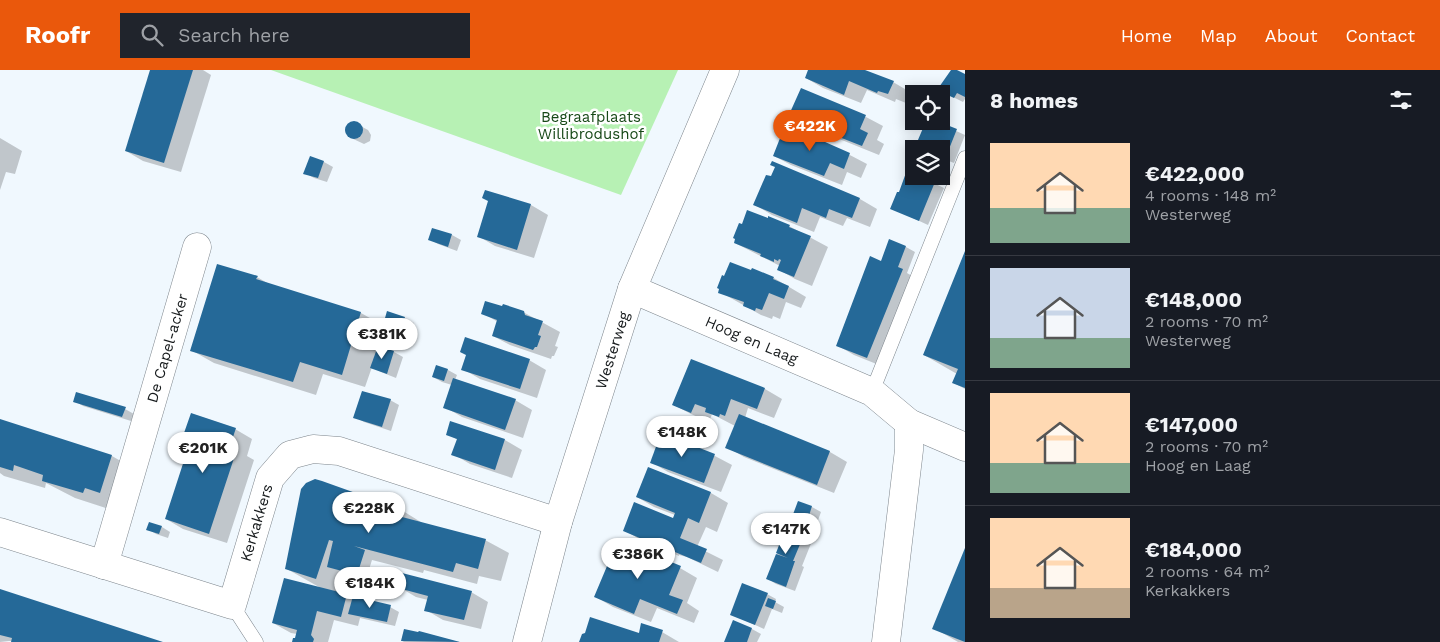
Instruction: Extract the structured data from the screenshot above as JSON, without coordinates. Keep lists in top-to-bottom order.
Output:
{
  "streets": {
    "street": [
      "Hoog en Laag",
      "De Capel-acker",
      "Westerweg",
      "Kerkakkers"
    ]
  },
  "crossings": [
    ["Hoog en Laag", "Westerweg"],
    ["Westerweg", "Kerkakkers"]
  ],
  "parks": ["Begraafplaats Willibrodushof"],
  "page": {
    "header": "Roofr",
    "search": "Search here",
    "nav": [
      "Home",
      "Map",
      "About",
      "Contact"
    ],
    "heading": "8 homes",
    "price": [
      "€422K",
      "€381K",
      "€148K",
      "€201K",
      "€228K",
      "€147K",
      "€386K",
      "€184K"
    ],
    "list": [
      {
        "name": "€422,000",
        "note": "4 rooms · 148 m² · Westerweg"
      },
      {
        "name": "€148,000",
        "note": "2 rooms · 70 m² · Westerweg"
      },
      {
        "name": "€147,000",
        "note": "2 rooms · 70 m² · Hoog en Laag"
      },
      {
        "name": "€184,000",
        "note": "2 rooms · 64 m² · Kerkakkers"
      }
    ]
  }
}
